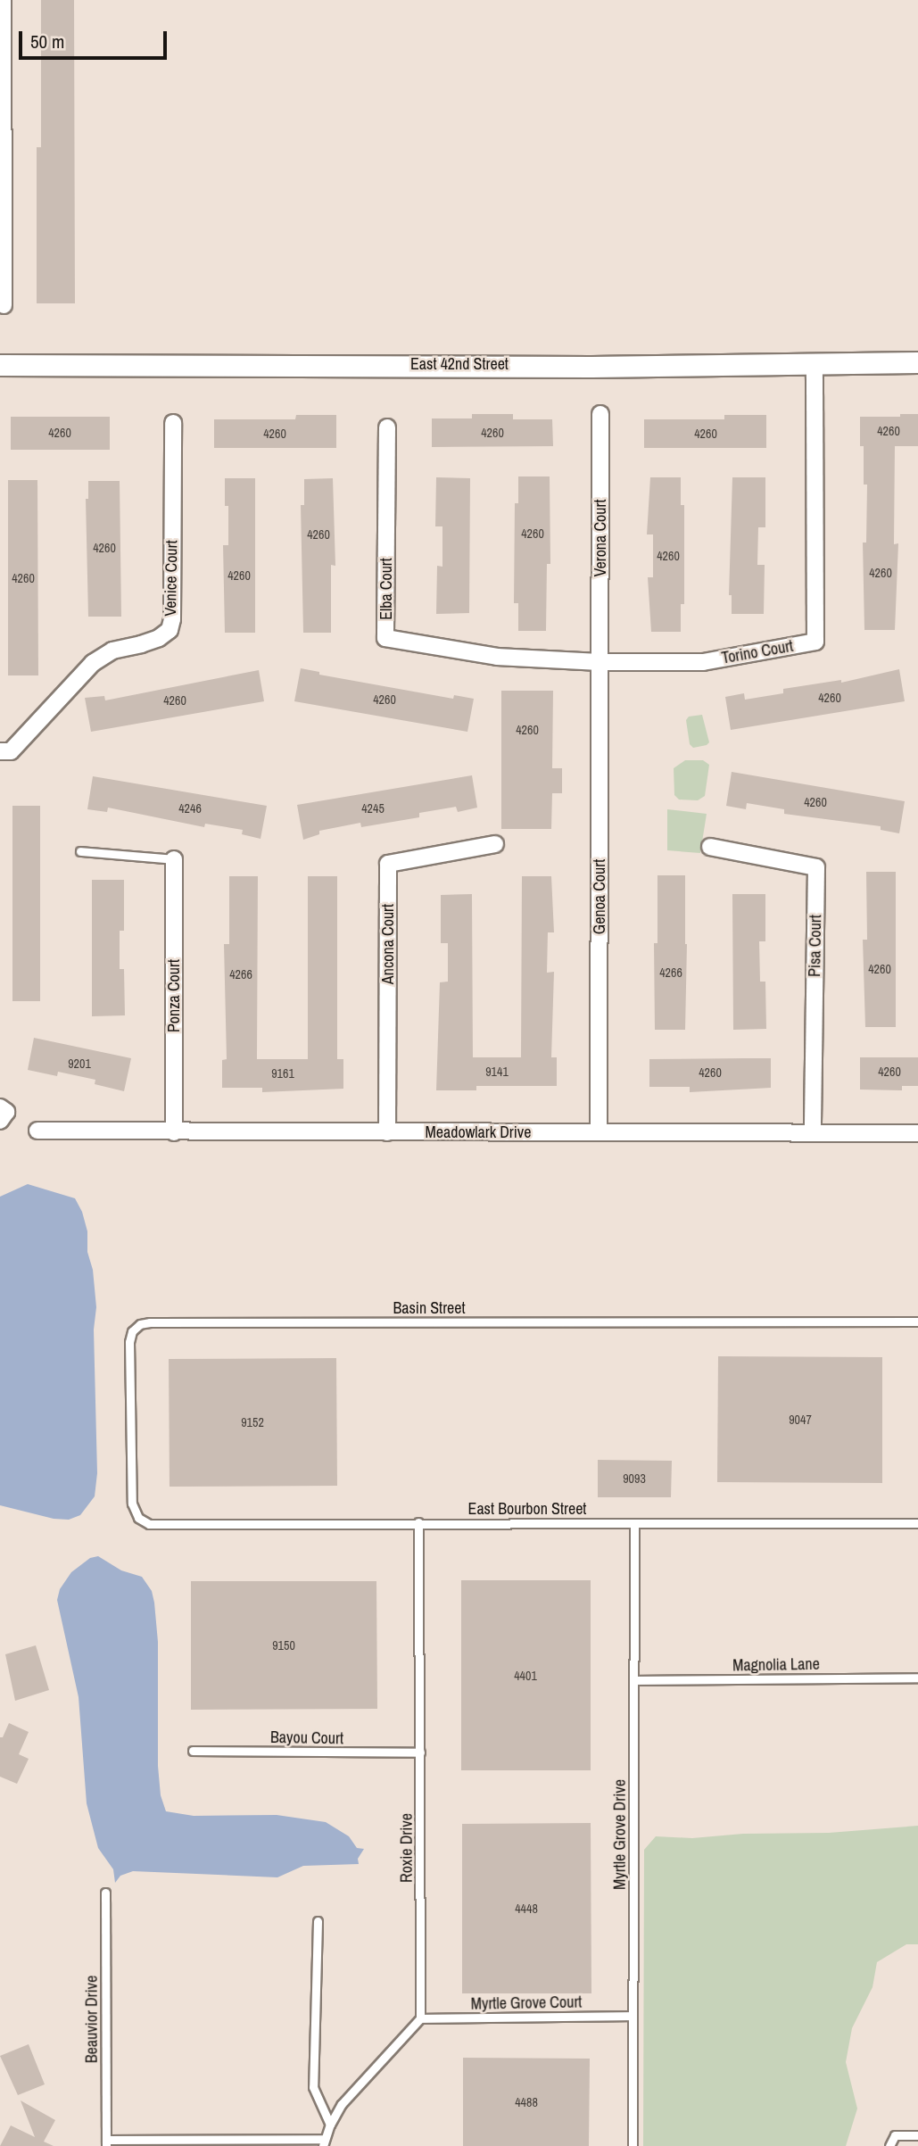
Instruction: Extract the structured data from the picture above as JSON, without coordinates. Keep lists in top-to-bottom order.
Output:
{
  "streets": {
    "street": [
      "East 42nd Street",
      "Verona Court",
      "Venice Court",
      "Elba Court",
      "Torino Court",
      "Genoa Court",
      "Ancona Court",
      "Pisa Court",
      "Ponza Court",
      "Meadowlark Drive"
    ],
    "lane": [
      "Basin Street",
      "East Bourbon Street",
      "Magnolia Lane",
      "Bayou Court",
      "Myrtle Grove Drive",
      "Roxie Drive",
      "Myrtle Grove Court",
      "Beauvior Drive"
    ]
  },
  "crossings": [
    ["East 42nd Street", "Torino Court"],
    ["Verona Court", "Torino Court"],
    ["Verona Court", "Genoa Court"],
    ["Elba Court", "Torino Court"],
    ["Torino Court", "Genoa Court"],
    ["Genoa Court", "Meadowlark Drive"],
    ["Ancona Court", "Meadowlark Drive"],
    ["Pisa Court", "Meadowlark Drive"],
    ["Ponza Court", "Meadowlark Drive"],
    ["Basin Street", "East Bourbon Street"],
    ["East Bourbon Street", "Myrtle Grove Drive"],
    ["East Bourbon Street", "Roxie Drive"],
    ["Magnolia Lane", "Myrtle Grove Drive"],
    ["Bayou Court", "Roxie Drive"],
    ["Myrtle Grove Drive", "Myrtle Grove Court"],
    ["Roxie Drive", "Myrtle Grove Court"]
  ],
  "house_numbers": [
    "4260",
    "4260",
    "4260",
    "4260",
    "4260",
    "4260",
    "4260",
    "4260",
    "4260",
    "4260",
    "4260",
    "4260",
    "4260",
    "4260",
    "4260",
    "4260",
    "4260",
    "4246",
    "4245",
    "4260",
    "4266",
    "4266",
    "9201",
    "9141",
    "4260",
    "4260",
    "9161",
    "9047",
    "9152",
    "9093",
    "9150",
    "4401",
    "4448",
    "4488"
  ],
  "scale_bar": "50 m"
}
